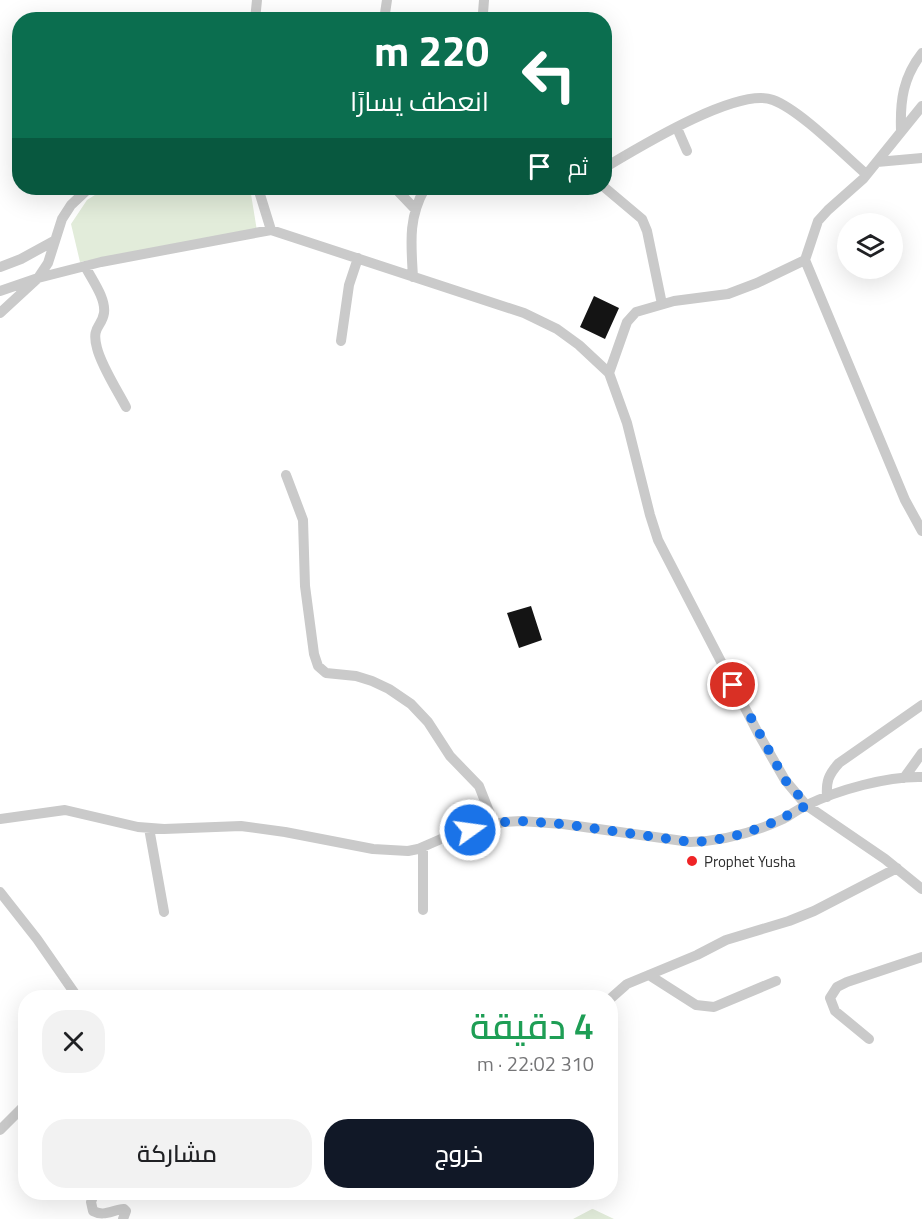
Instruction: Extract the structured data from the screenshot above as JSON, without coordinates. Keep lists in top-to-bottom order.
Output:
{
  "places": ["Prophet Yusha"],
  "page": {
    "turn": ["220 m", "انعطف يسارًا"],
    "then": "ثم",
    "heading": ["4 دقيقة", "310 m · 22:02"],
    "buttons": ["خروج", "مشاركة"]
  }
}
